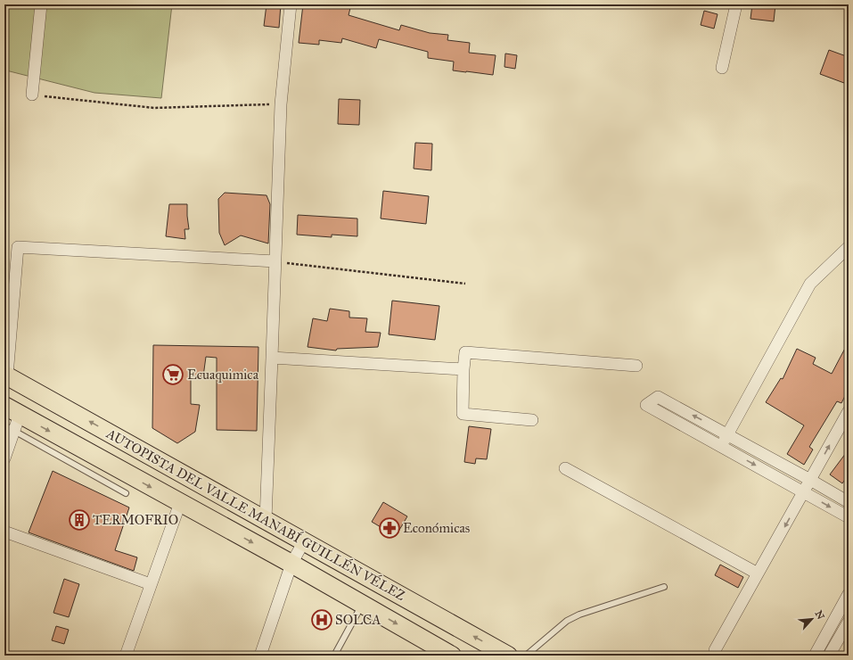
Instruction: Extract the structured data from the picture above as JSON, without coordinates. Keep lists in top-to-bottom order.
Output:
{
  "streets": {
    "main road": ["AUTOPISTA DEL VALLE MANABÍ GUILLÉN VÉLEZ"]
  },
  "places": {
    "supermarket": ["Ecuaquimica"],
    "building": ["TERMOFRIO"],
    "pharmacy": ["Económicas"],
    "hospital": ["SOLCA"]
  },
  "north": "top right"
}
